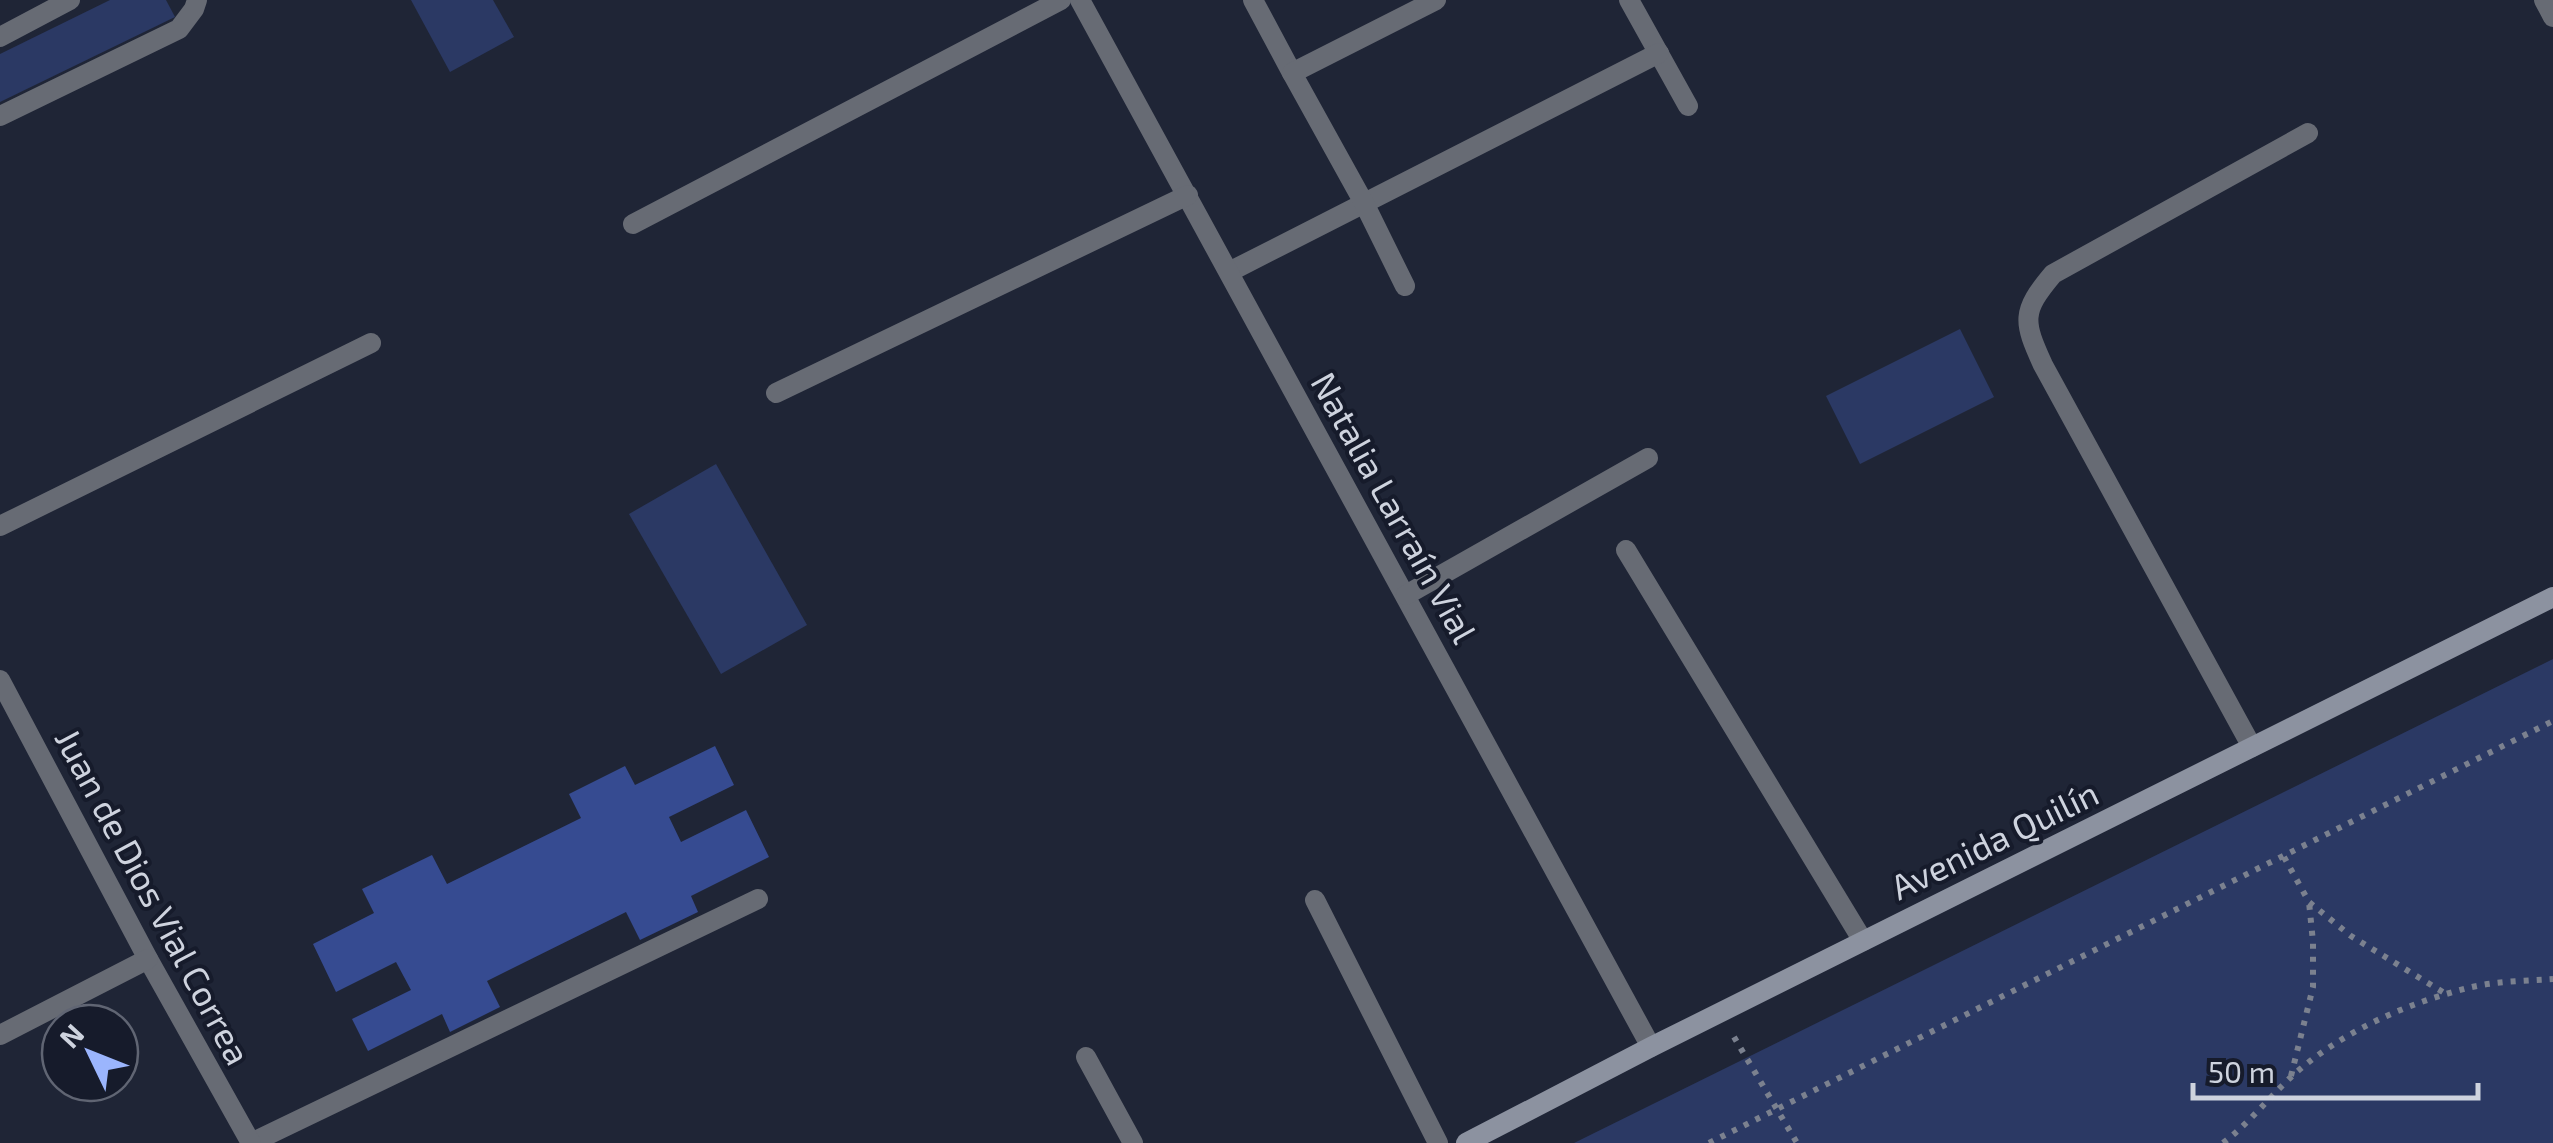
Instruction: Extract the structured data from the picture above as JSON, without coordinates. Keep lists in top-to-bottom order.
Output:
{
  "streets": {
    "street": ["Natalia Larraín Vial", "Avenida Quilín", "Juan de Dios Vial Correa"]
  },
  "crossings": [
    ["Natalia Larraín Vial", "Avenida Quilín"]
  ],
  "scale_bar": "50 m",
  "north": "top left"
}
